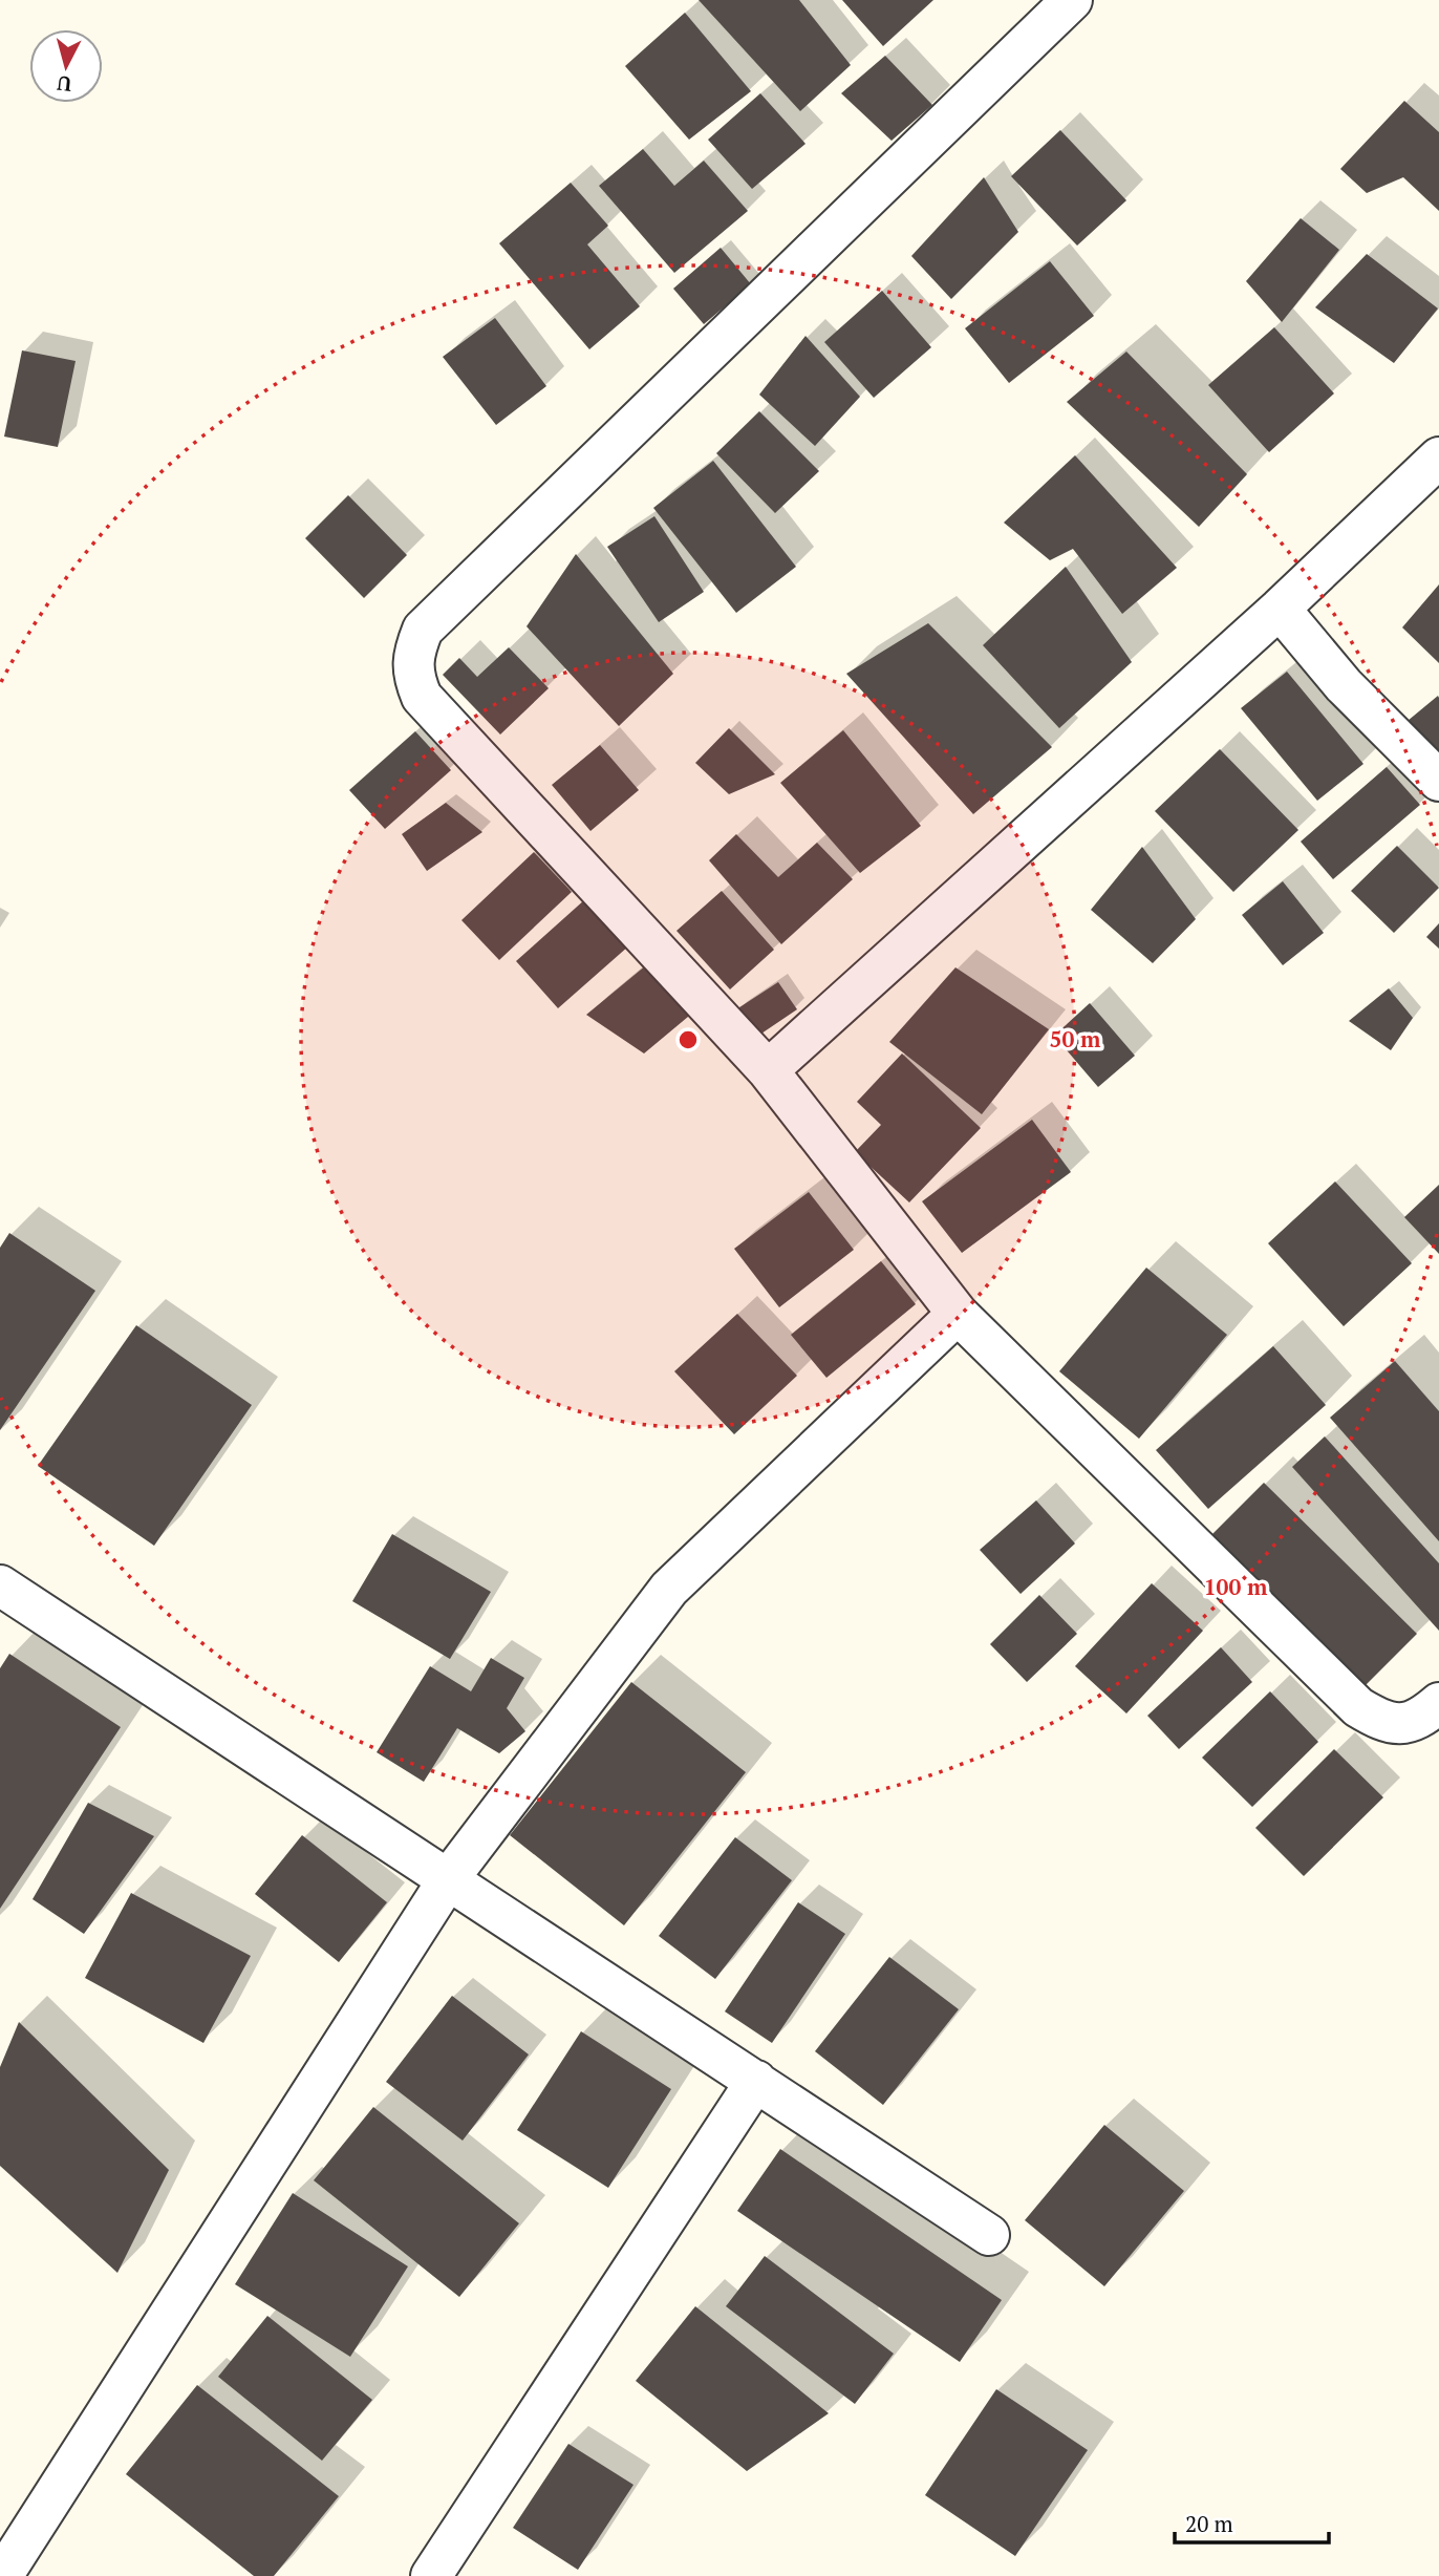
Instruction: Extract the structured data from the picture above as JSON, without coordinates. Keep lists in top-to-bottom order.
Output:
{
  "scale_bar": "20 m",
  "north": "bottom",
  "rings": ["50 m", "100 m"]
}
